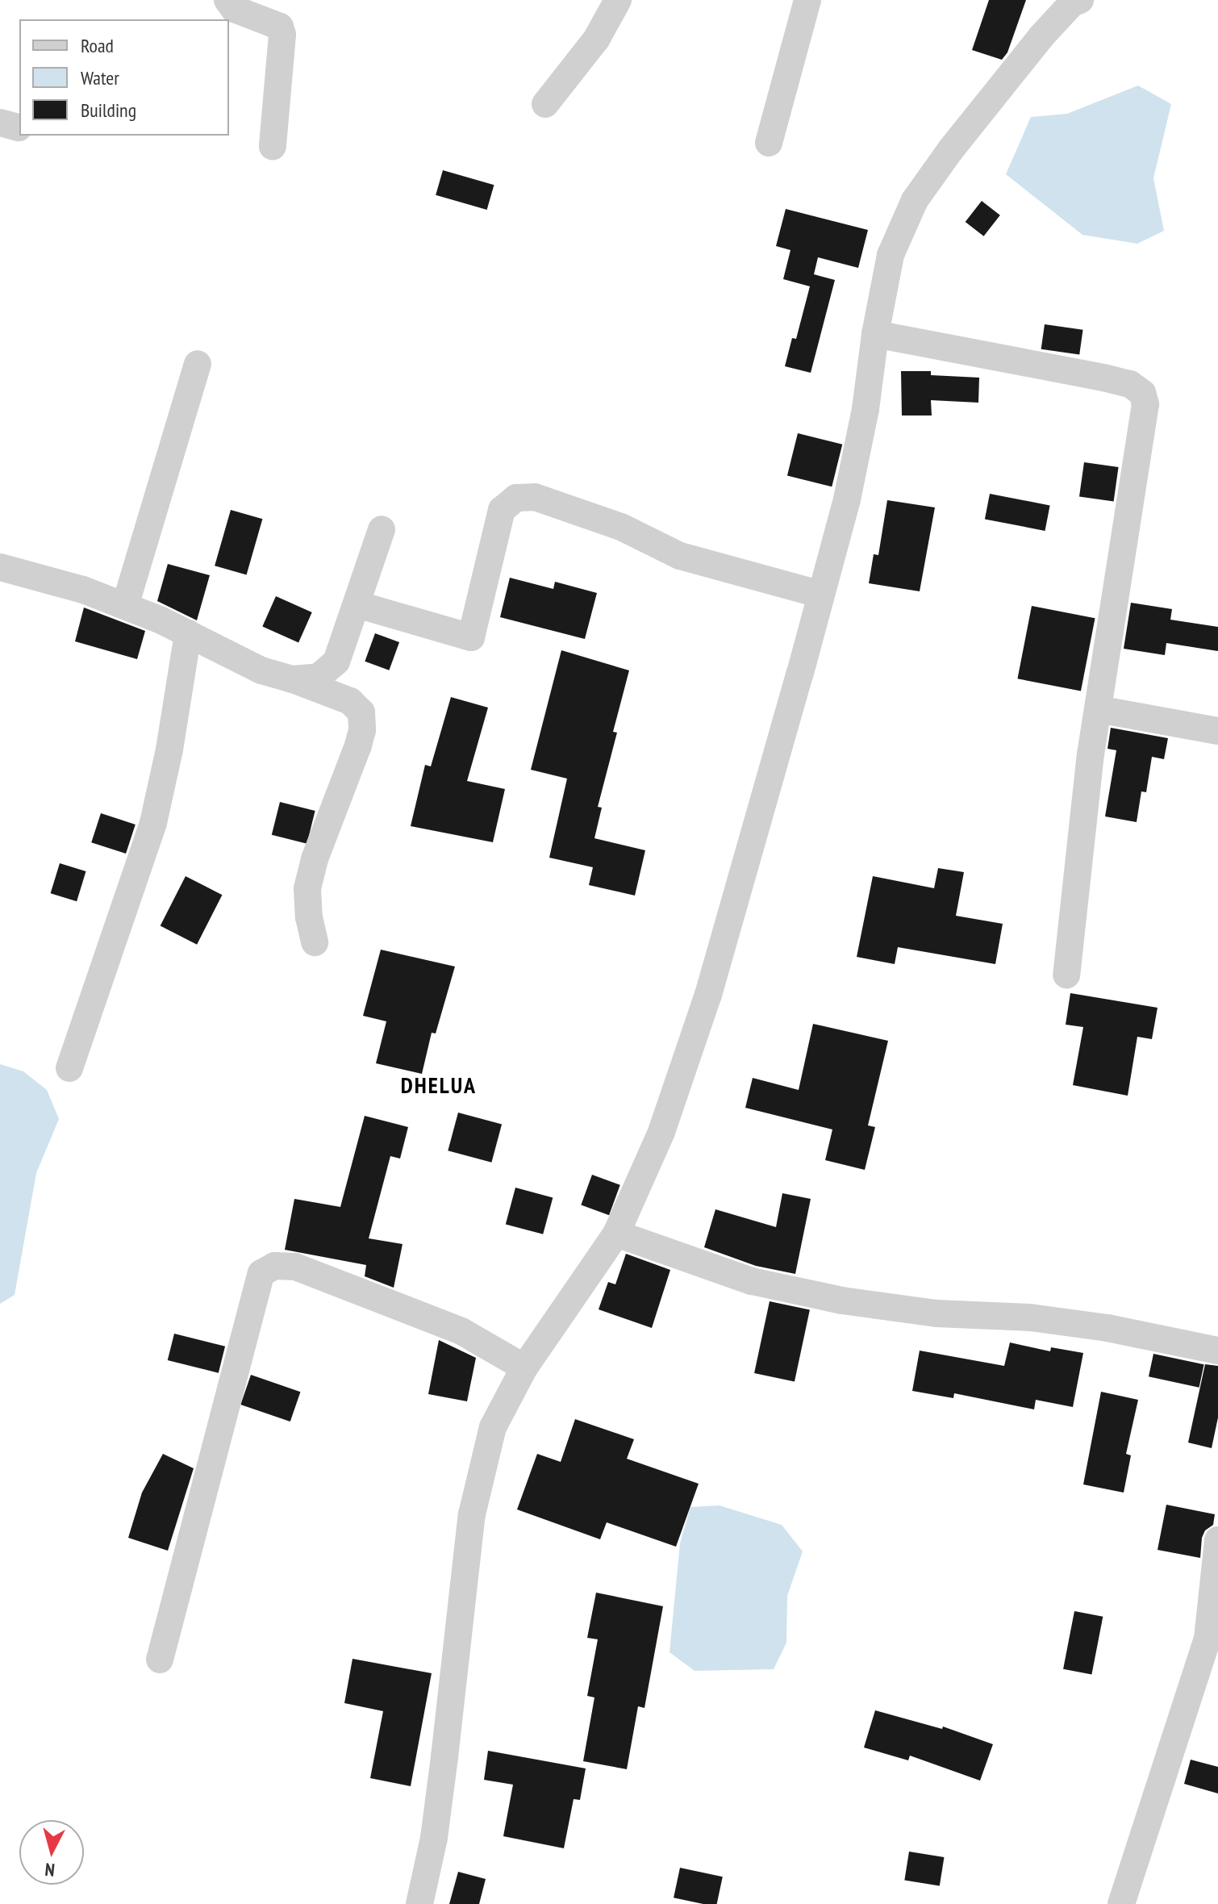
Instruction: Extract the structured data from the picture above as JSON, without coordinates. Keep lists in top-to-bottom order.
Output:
{
  "districts": ["DHELUA"],
  "legend": ["Road", "Water", "Building"],
  "north": "bottom"
}
